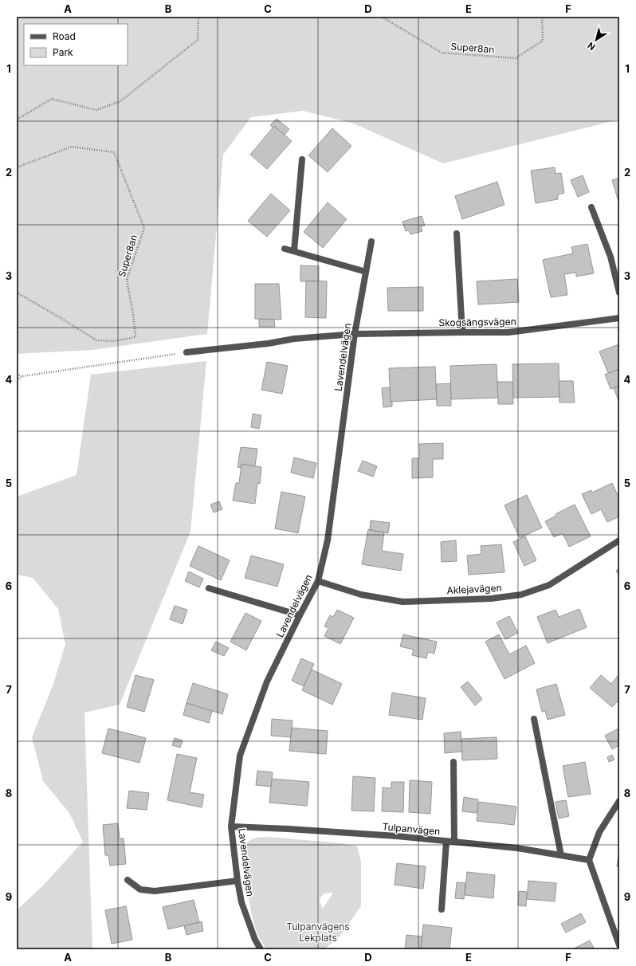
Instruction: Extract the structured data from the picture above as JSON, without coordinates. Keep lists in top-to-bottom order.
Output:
{
  "streets": {
    "street": [
      "Skogsängsvägen",
      "Lavendelvägen",
      "Aklejavägen",
      "Tulpanvägen"
    ],
    "path": ["Super8an"]
  },
  "crossings": [
    ["Skogsängsvägen", "Lavendelvägen"],
    ["Lavendelvägen", "Aklejavägen"],
    ["Lavendelvägen", "Tulpanvägen"]
  ],
  "parks": ["Tulpanvägens Lekplats"],
  "legend": ["Road", "Park"],
  "north": "bottom left",
  "grid": {
    "columns": [
      "A",
      "B",
      "C",
      "D",
      "E",
      "F"
    ],
    "rows": [
      "1",
      "2",
      "3",
      "4",
      "5",
      "6",
      "7",
      "8",
      "9"
    ]
  }
}
